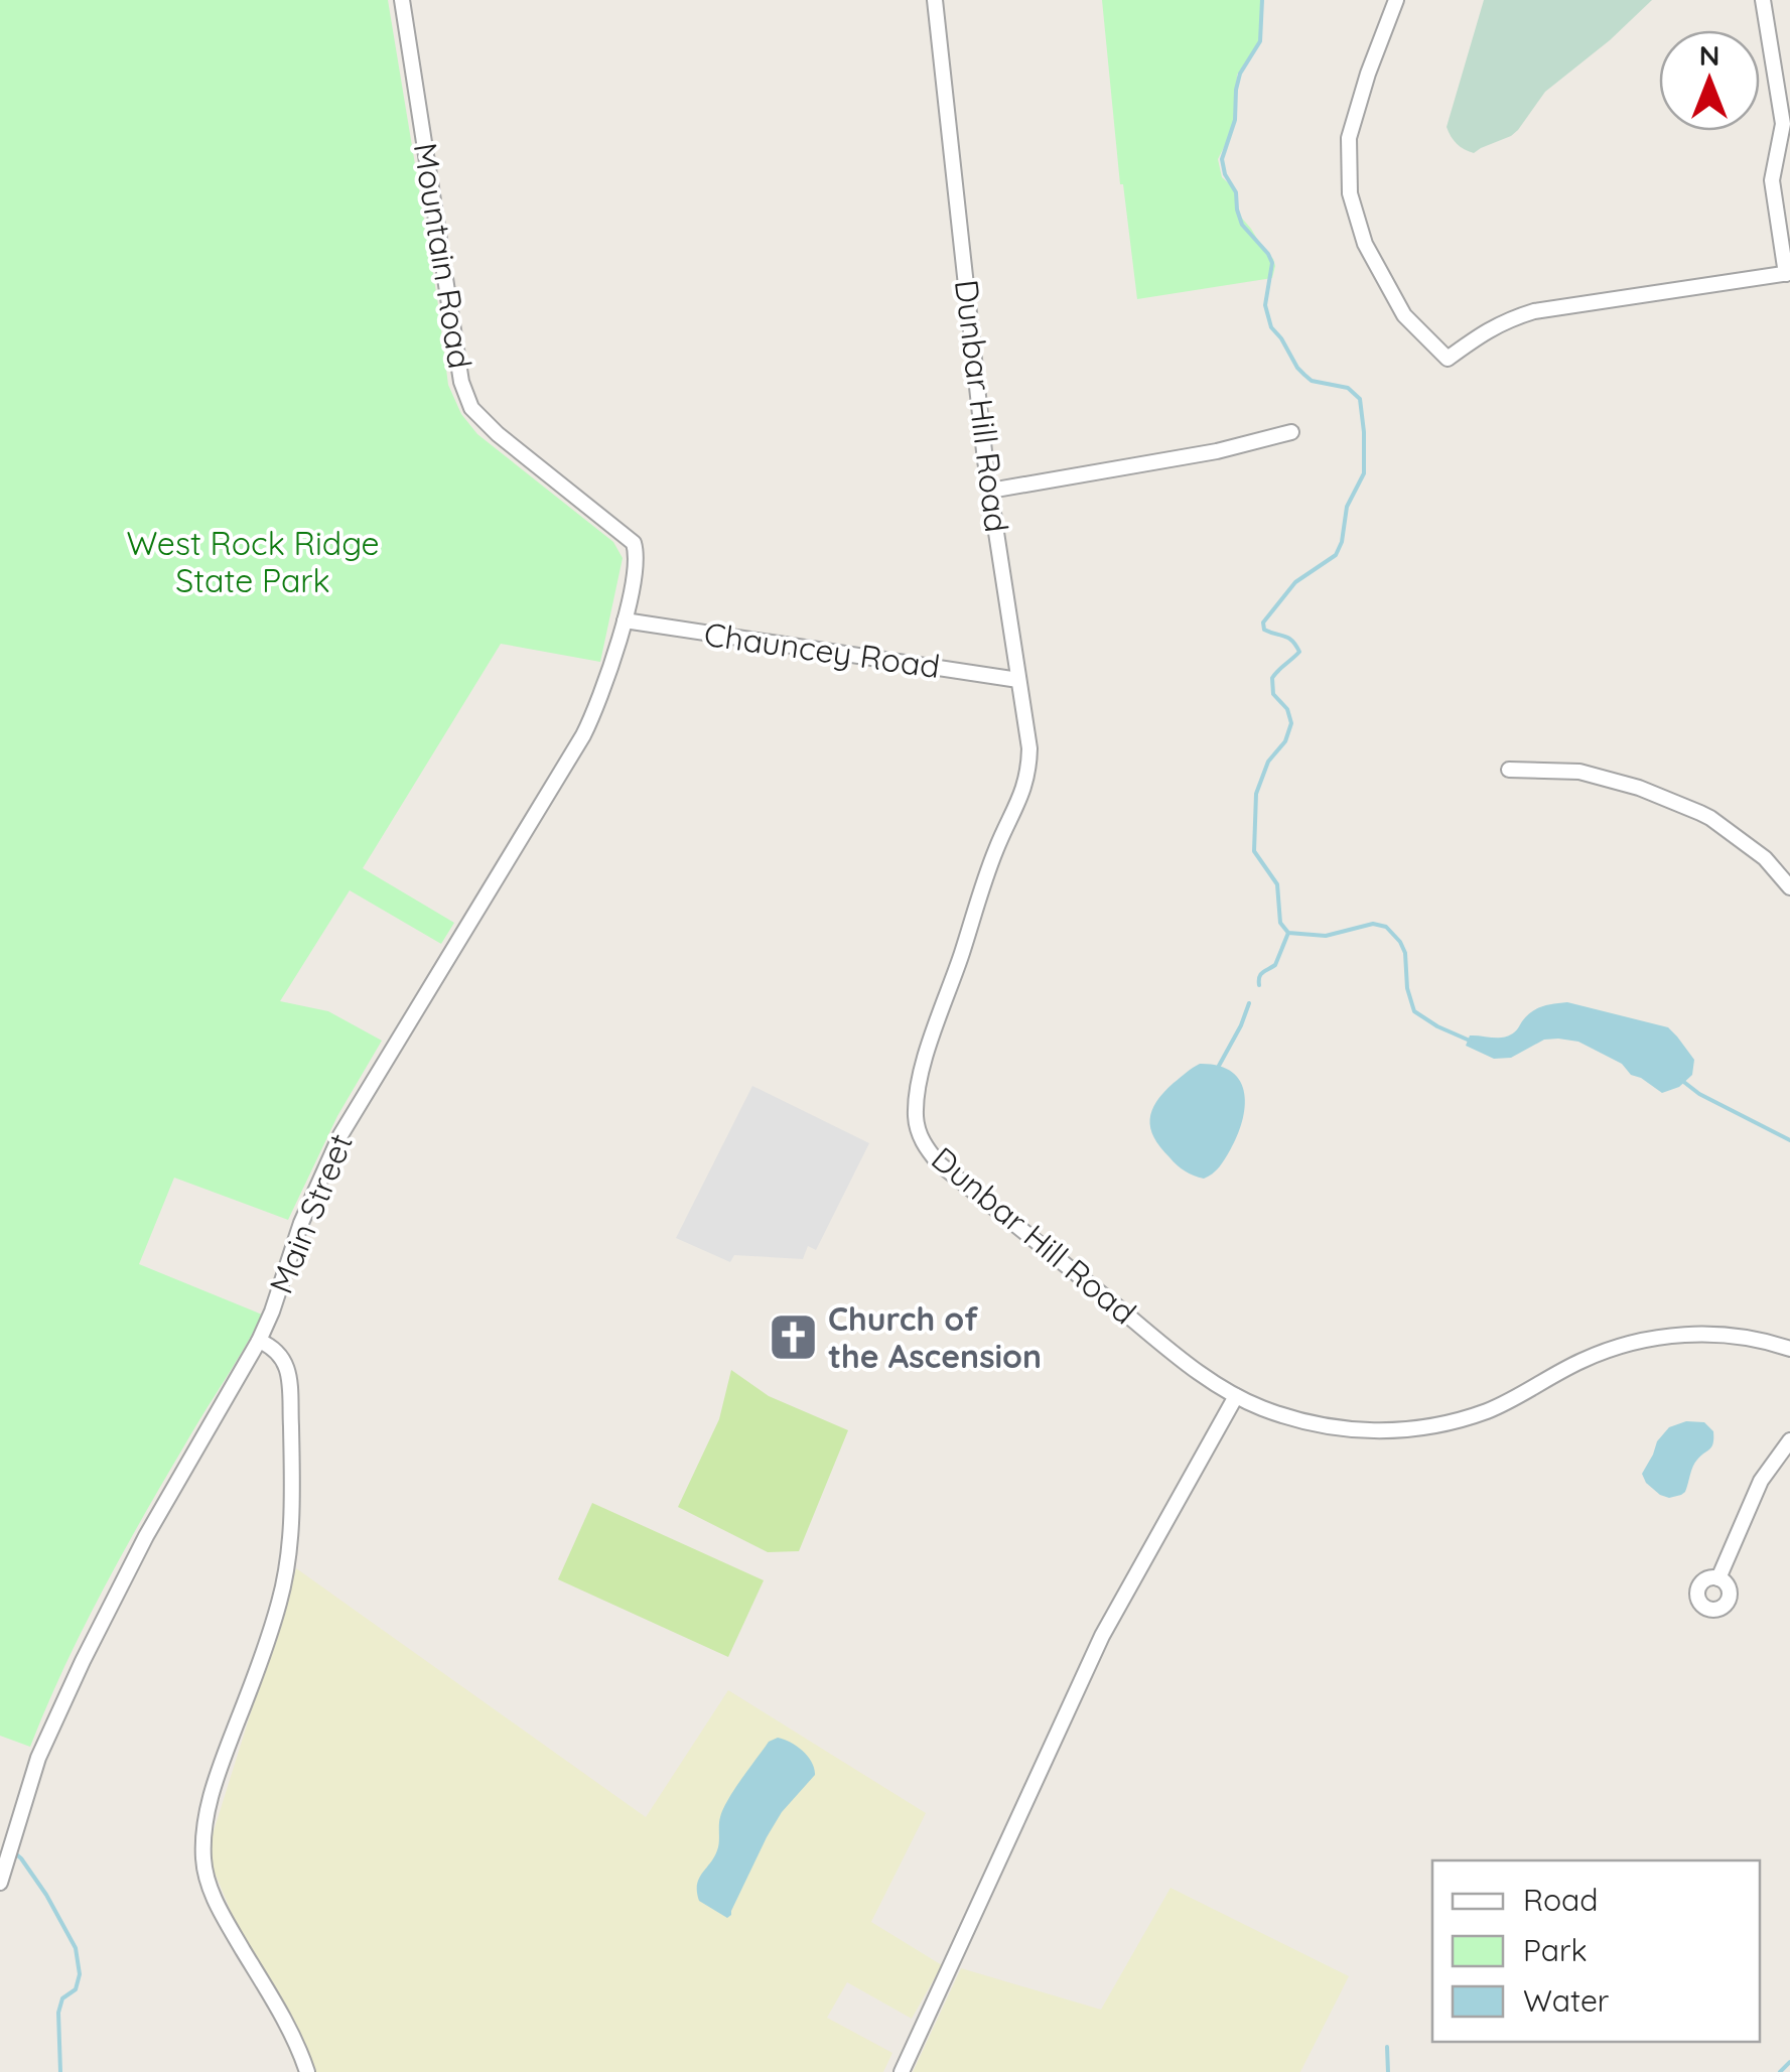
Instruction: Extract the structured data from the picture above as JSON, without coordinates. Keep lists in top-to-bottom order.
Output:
{
  "streets": {
    "street": [
      "Mountain Road",
      "Dunbar Hill Road",
      "Chauncey Road",
      "Main Street"
    ]
  },
  "crossings": [
    ["Mountain Road", "Main Street"],
    ["Dunbar Hill Road", "Chauncey Road"],
    ["Chauncey Road", "Main Street"]
  ],
  "parks": ["West Rock Ridge State Park"],
  "places": {
    "church": ["Church of the Ascension"]
  },
  "legend": ["Road", "Park", "Water"],
  "north": "top"
}
